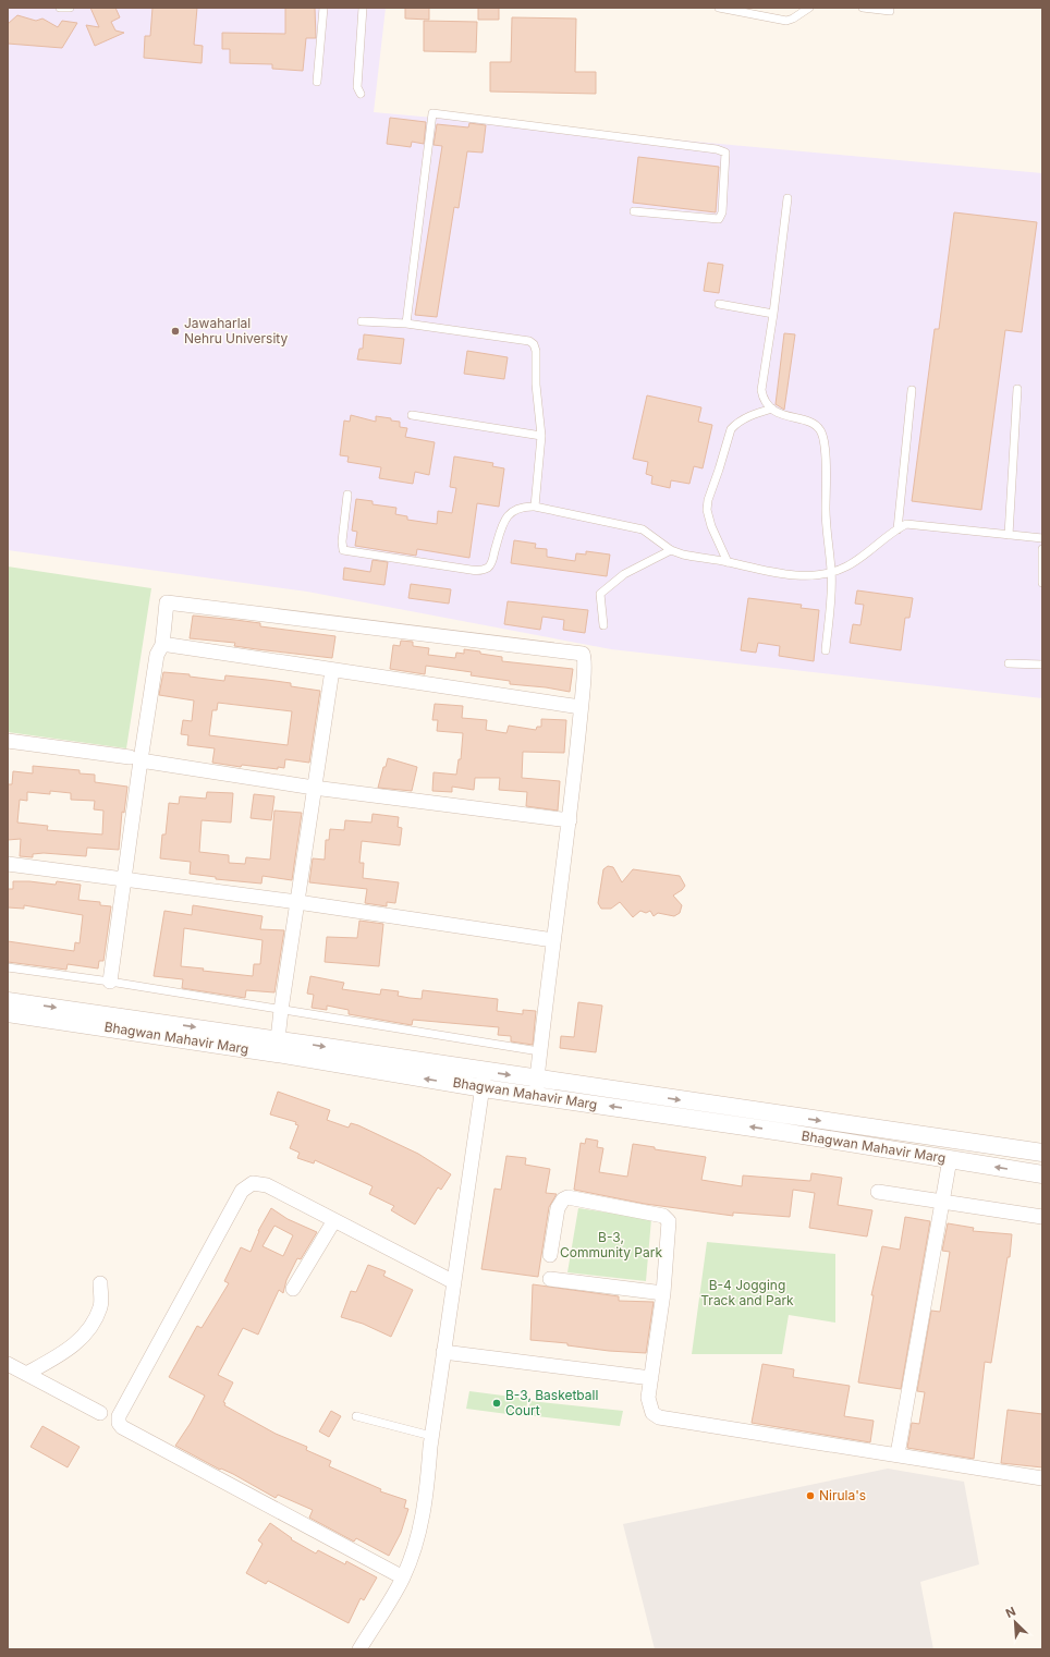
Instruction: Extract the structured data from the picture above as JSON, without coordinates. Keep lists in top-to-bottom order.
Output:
{
  "streets": {
    "street": ["Bhagwan Mahavir Marg"]
  },
  "parks": ["B-3, Community Park", "B-4 Jogging Track and Park"],
  "places": ["Jawaharlal Nehru University", "B-3, Basketball Court", "Nirula's"],
  "north": "top left"
}
